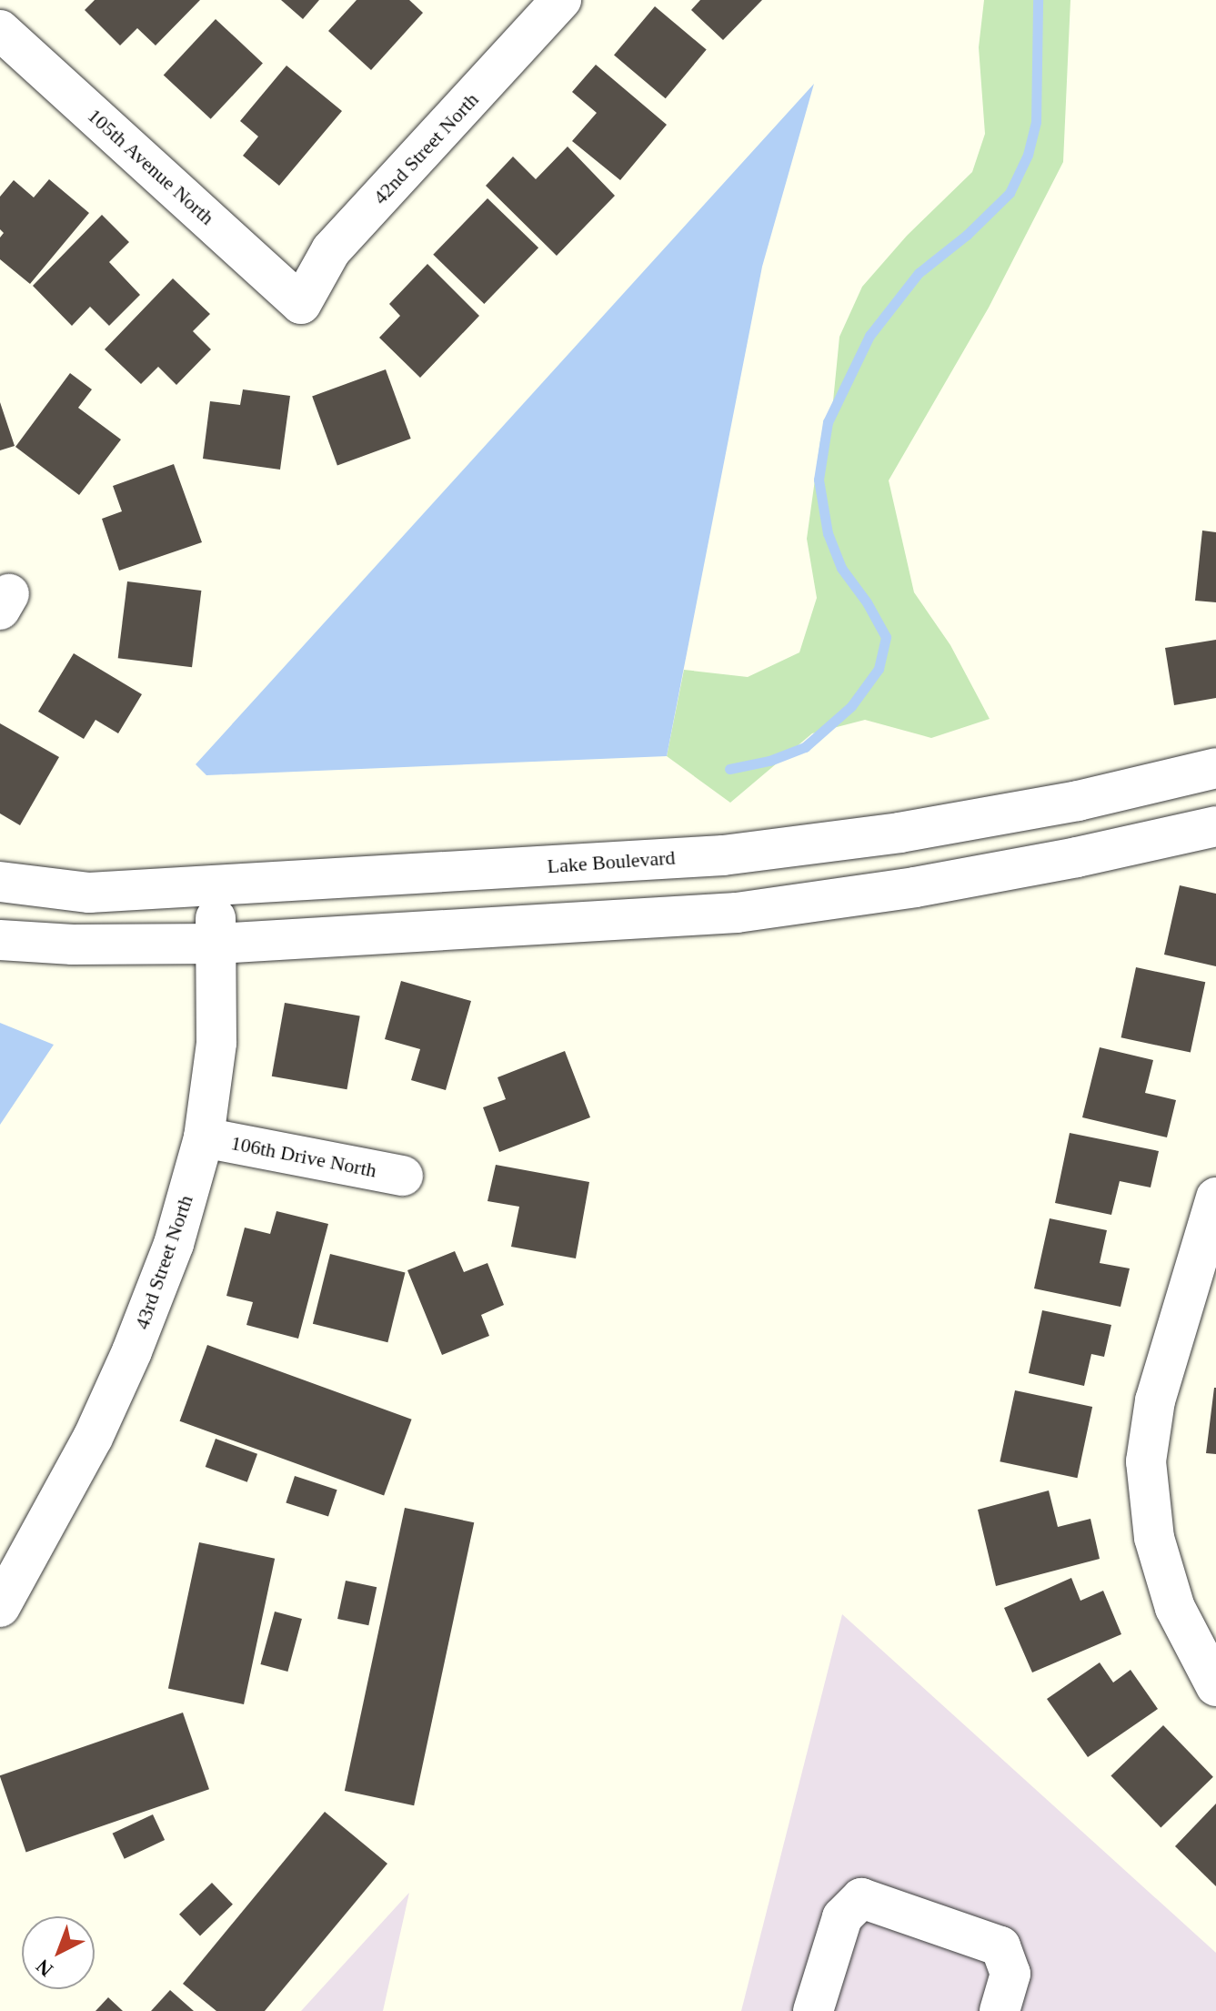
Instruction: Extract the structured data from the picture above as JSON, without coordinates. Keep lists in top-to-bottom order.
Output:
{
  "streets": {
    "street": [
      "42nd Street North",
      "105th Avenue North",
      "Lake Boulevard",
      "106th Drive North",
      "43rd Street North"
    ]
  },
  "crossings": [
    ["42nd Street North", "105th Avenue North"],
    ["Lake Boulevard", "43rd Street North"],
    ["106th Drive North", "43rd Street North"]
  ],
  "north": "bottom left"
}
